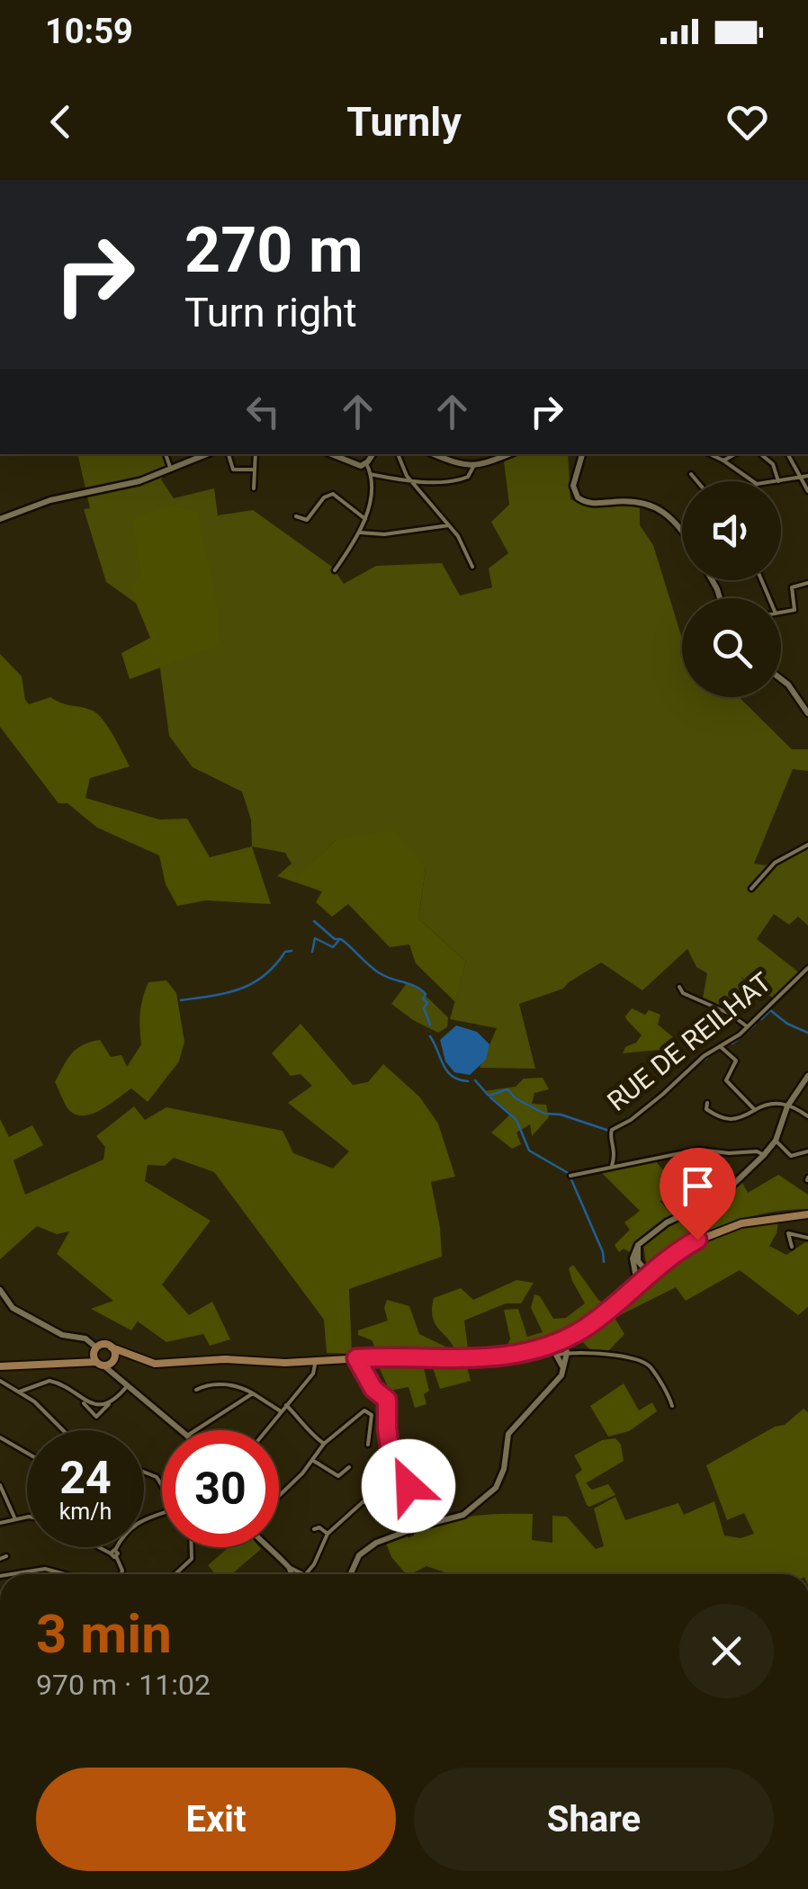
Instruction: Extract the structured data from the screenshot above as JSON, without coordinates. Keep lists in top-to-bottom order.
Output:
{
  "streets": {
    "street": ["RUE DE REILHAT"]
  },
  "page": {
    "status": "10:59",
    "header": "Turnly",
    "turn": ["270 m", "Turn right"],
    "speed": "24 km/h",
    "limit": "30",
    "heading": ["3 min", "970 m · 11:02"],
    "buttons": ["Exit", "Share"]
  }
}
